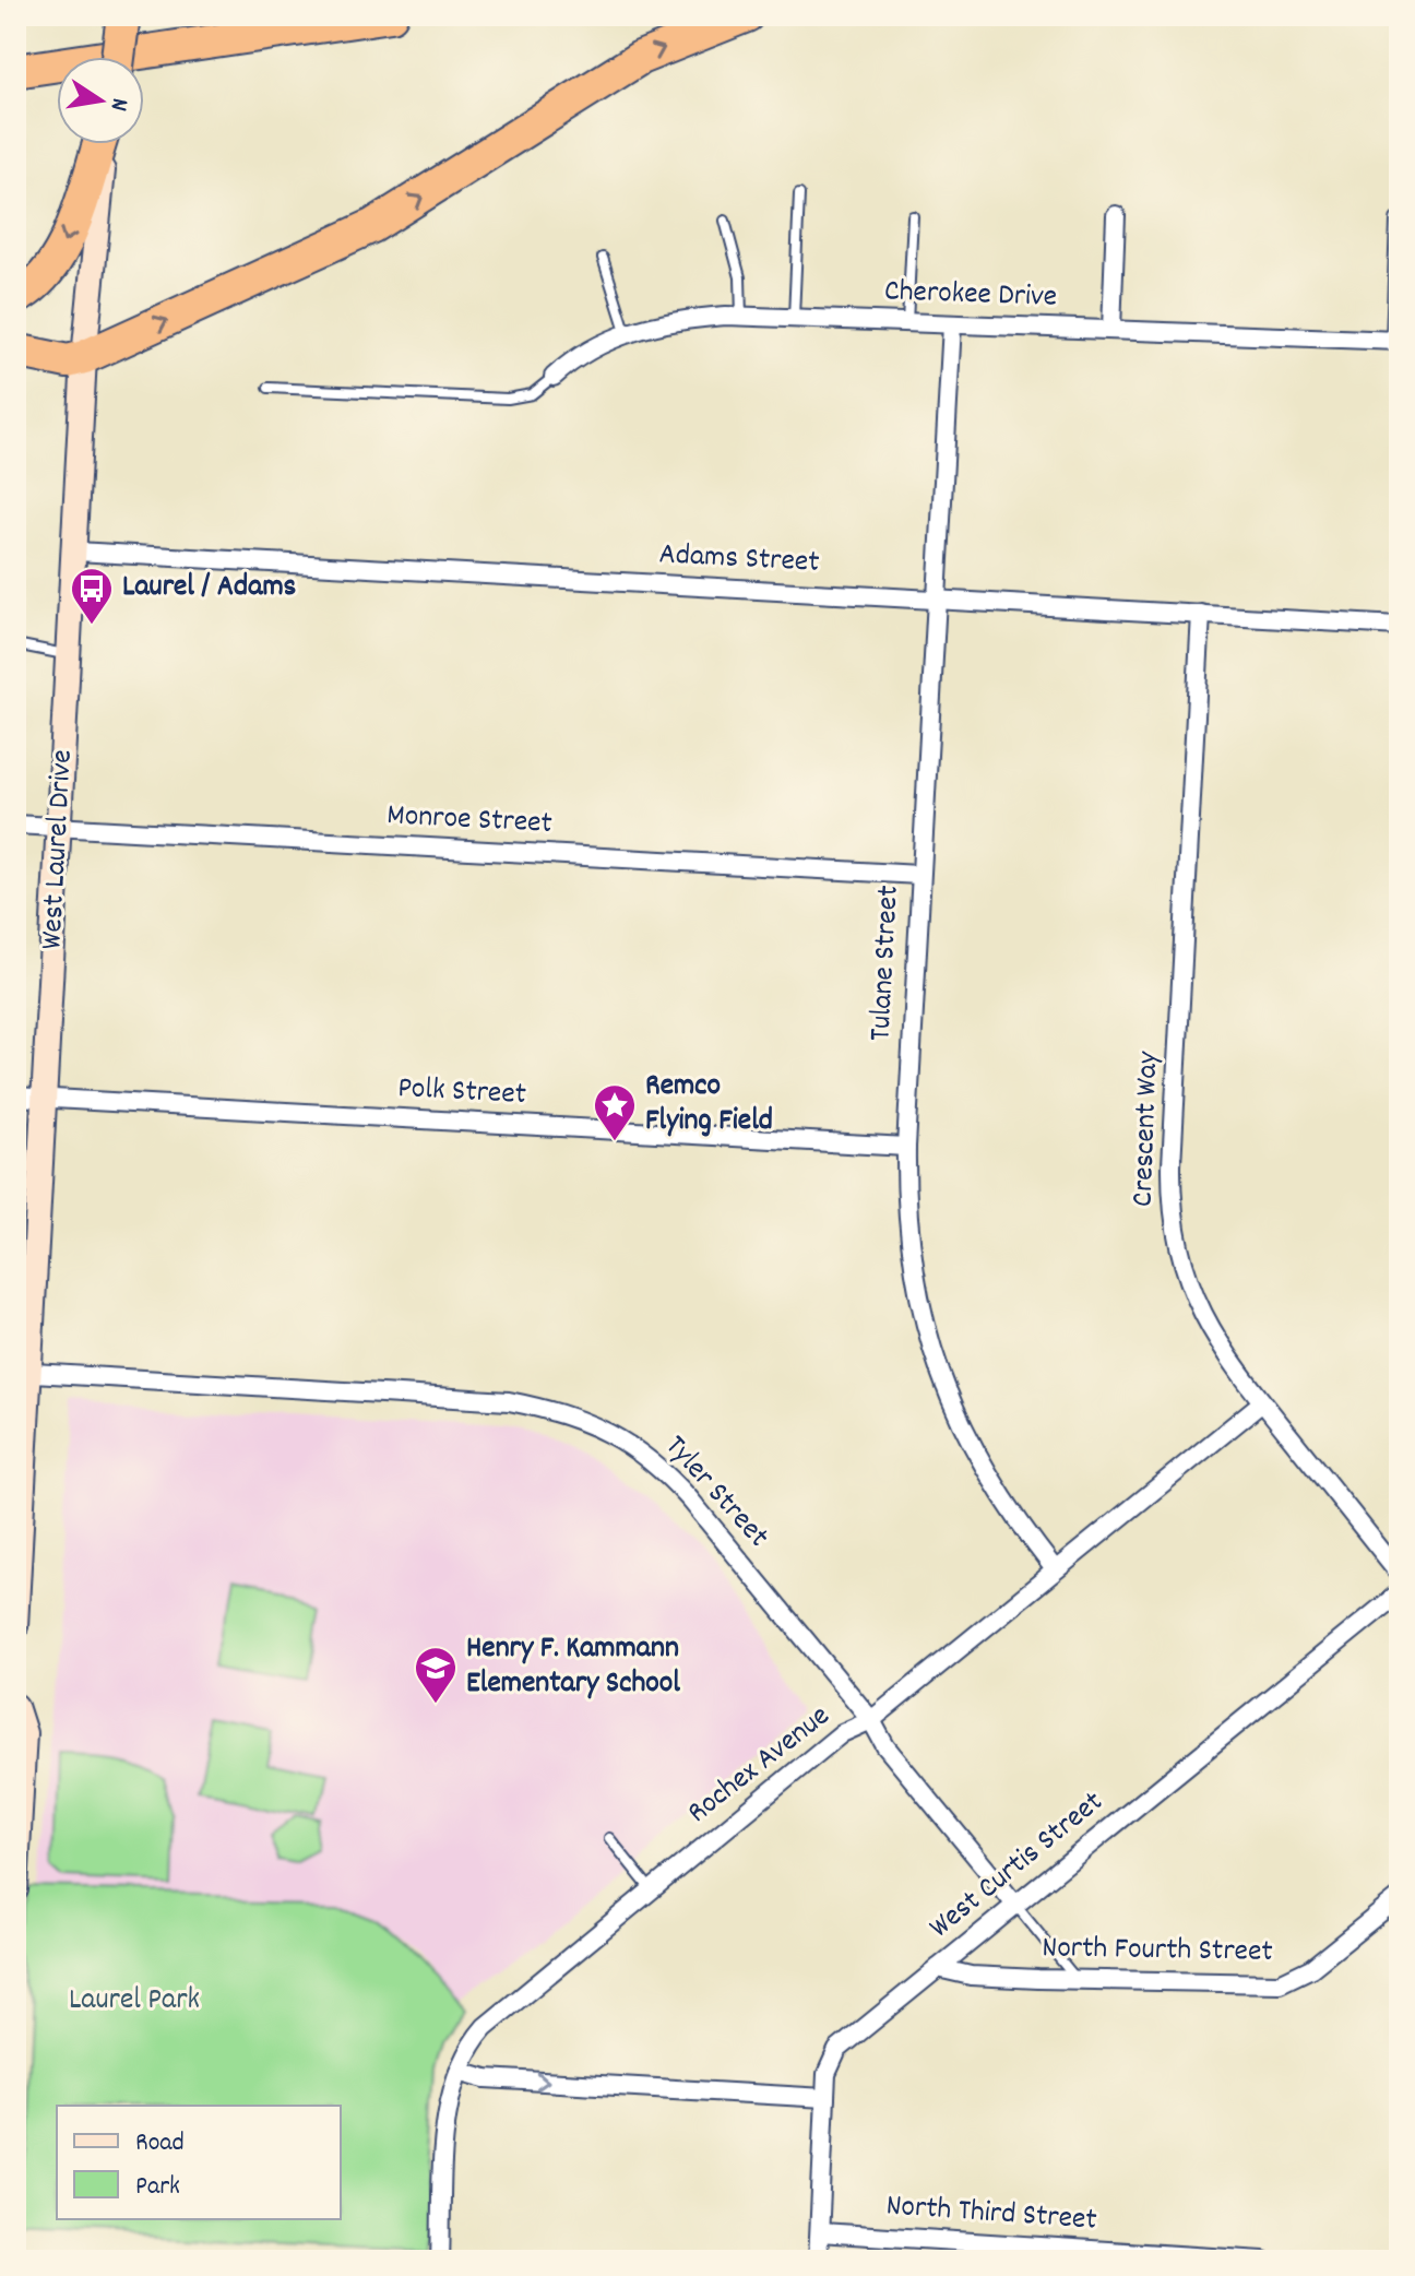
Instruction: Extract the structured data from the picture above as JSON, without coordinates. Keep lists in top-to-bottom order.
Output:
{
  "streets": {
    "main road": ["West Laurel Drive"],
    "street": [
      "Cherokee Drive",
      "Adams Street",
      "Monroe Street",
      "Tulane Street",
      "Polk Street",
      "Crescent Way",
      "Tyler Street",
      "Rochex Avenue",
      "West Curtis Street",
      "North Fourth Street",
      "North Third Street"
    ]
  },
  "crossings": [
    ["Cherokee Drive", "Tulane Street"],
    ["Adams Street", "West Laurel Drive"],
    ["Adams Street", "Tulane Street"],
    ["Adams Street", "Crescent Way"],
    ["Monroe Street", "West Laurel Drive"],
    ["Monroe Street", "Tulane Street"],
    ["West Laurel Drive", "Polk Street"],
    ["West Laurel Drive", "Tyler Street"],
    ["Tulane Street", "Polk Street"],
    ["Tulane Street", "Rochex Avenue"],
    ["Crescent Way", "Rochex Avenue"],
    ["Tyler Street", "Rochex Avenue"],
    ["Tyler Street", "West Curtis Street"],
    ["West Curtis Street", "North Fourth Street"],
    ["West Curtis Street", "North Third Street"]
  ],
  "parks": ["Laurel Park"],
  "places": {
    "bus stop": ["Laurel / Adams"],
    "place": ["Remco Flying Field"],
    "school or university": ["Henry F. Kammann Elementary School"]
  },
  "legend": ["Road", "Park"],
  "north": "right"
}
